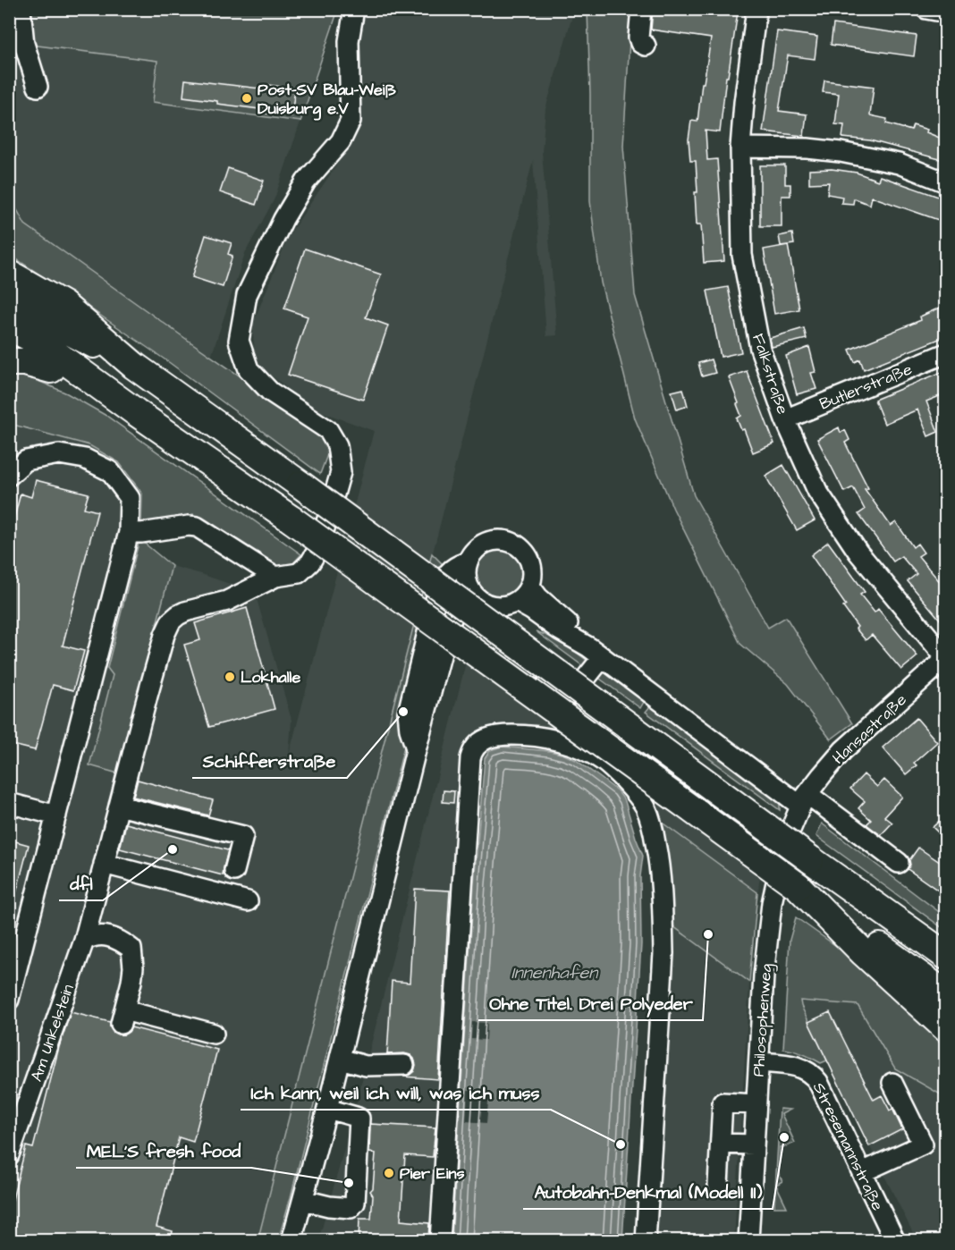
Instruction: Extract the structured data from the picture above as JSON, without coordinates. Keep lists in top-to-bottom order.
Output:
{
  "streets": {
    "street": [
      "Falkstraße",
      "Butlerstraße",
      "Hansastraße",
      "Philosophenweg",
      "Am Unkelstein",
      "Stresemannstraße"
    ]
  },
  "crossings": [
    ["Falkstraße", "Butlerstraße"],
    ["Falkstraße", "Hansastraße"],
    ["Hansastraße", "Philosophenweg"],
    ["Philosophenweg", "Stresemannstraße"]
  ],
  "water": ["Innenhafen"],
  "places": [
    "Post-SV Blau-Weiß Duisburg e.V",
    "Lokhalle",
    "Schifferstraße",
    "dfl",
    "Ohne Titel. Drei Polyeder",
    "Autobahn-Denkmal (Modell II)",
    "Ich kann, weil ich will, was ich muss",
    "Pier Eins",
    "MEL'S fresh food"
  ]
}
